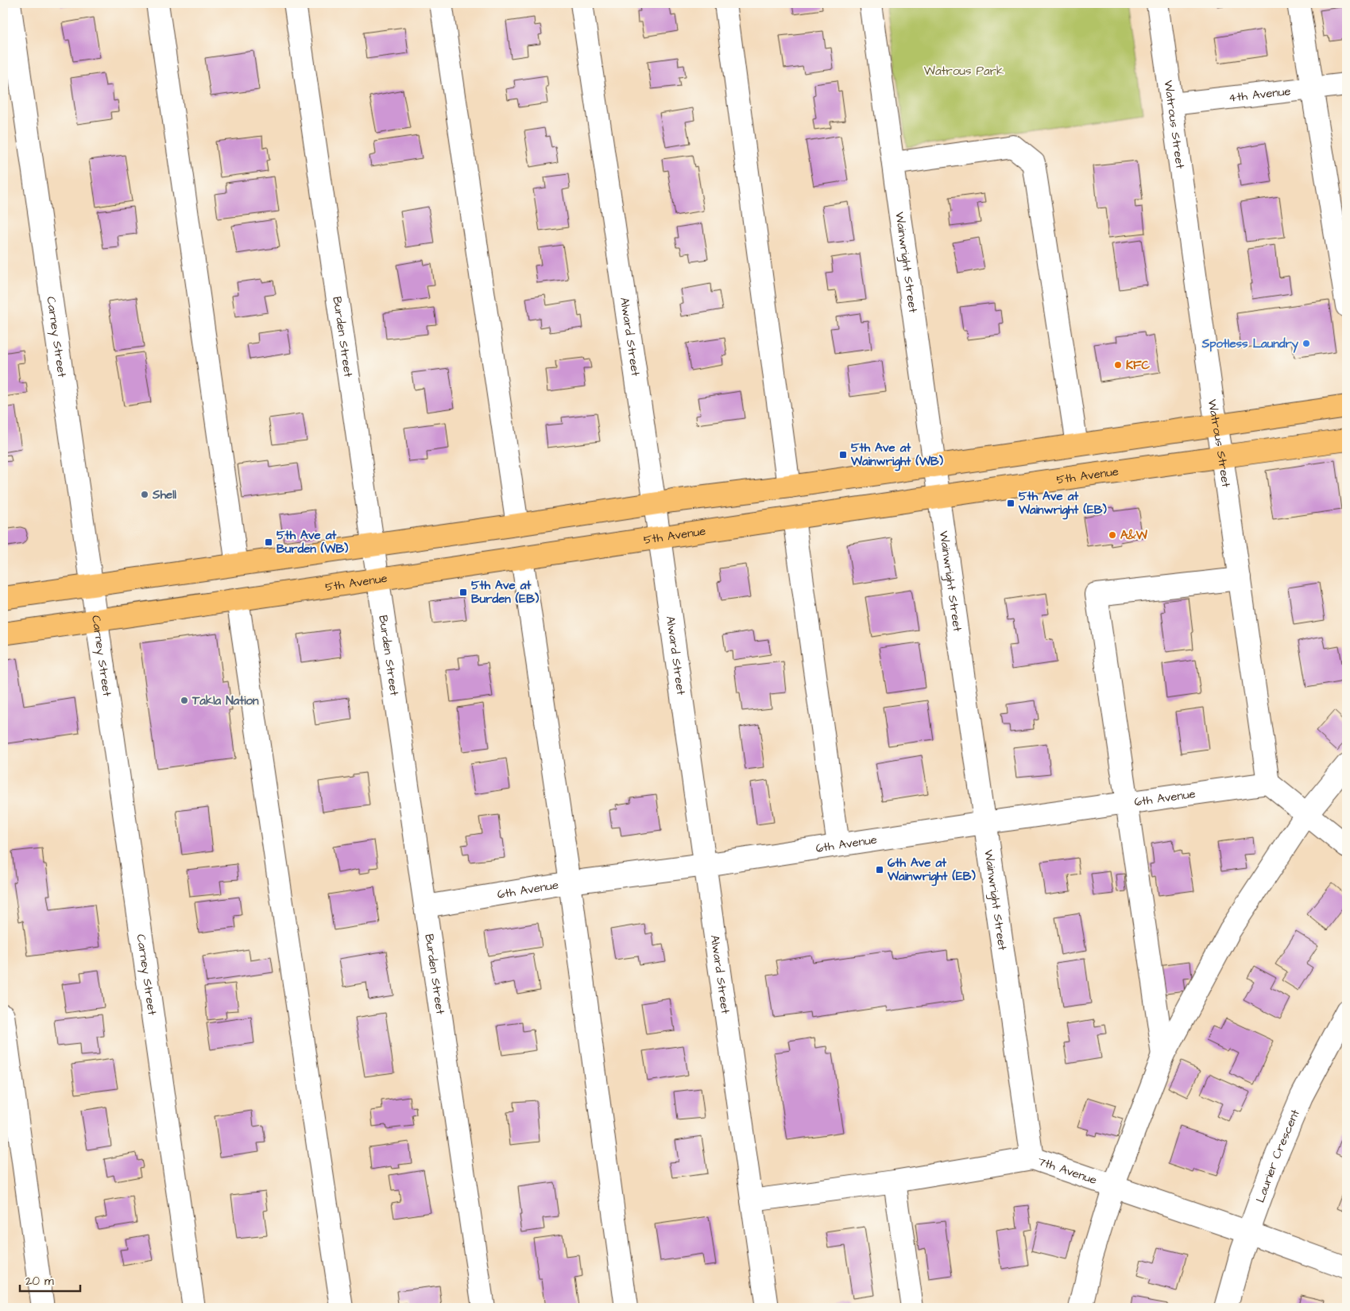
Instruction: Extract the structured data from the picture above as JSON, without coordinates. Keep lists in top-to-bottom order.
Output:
{
  "streets": {
    "main road": ["5th Avenue"],
    "street": [
      "4th Avenue",
      "Watrous Street",
      "Wainwright Street",
      "Alward Street",
      "Carney Street",
      "Burden Street",
      "6th Avenue",
      "Laurier Crescent",
      "7th Avenue"
    ]
  },
  "crossings": [
    ["4th Avenue", "Watrous Street"],
    ["Watrous Street", "5th Avenue"],
    ["Watrous Street", "6th Avenue"],
    ["Wainwright Street", "5th Avenue"],
    ["Wainwright Street", "6th Avenue"],
    ["Wainwright Street", "7th Avenue"],
    ["Alward Street", "5th Avenue"],
    ["Alward Street", "6th Avenue"],
    ["Alward Street", "7th Avenue"],
    ["Carney Street", "5th Avenue"],
    ["Burden Street", "5th Avenue"],
    ["Burden Street", "6th Avenue"],
    ["Laurier Crescent", "7th Avenue"]
  ],
  "parks": ["Watrous Park"],
  "places": {
    "other": [
      "Spotless Laundry",
      "KFC",
      "Shell",
      "A&W",
      "Takla Nation"
    ],
    "transit": [
      "5th Ave at Wainwright (WB)",
      "5th Ave at Wainwright (EB)",
      "5th Ave at Burden (WB)",
      "5th Ave at Burden (EB)",
      "6th Ave at Wainwright (EB)"
    ]
  },
  "scale_bar": "20 m"
}
